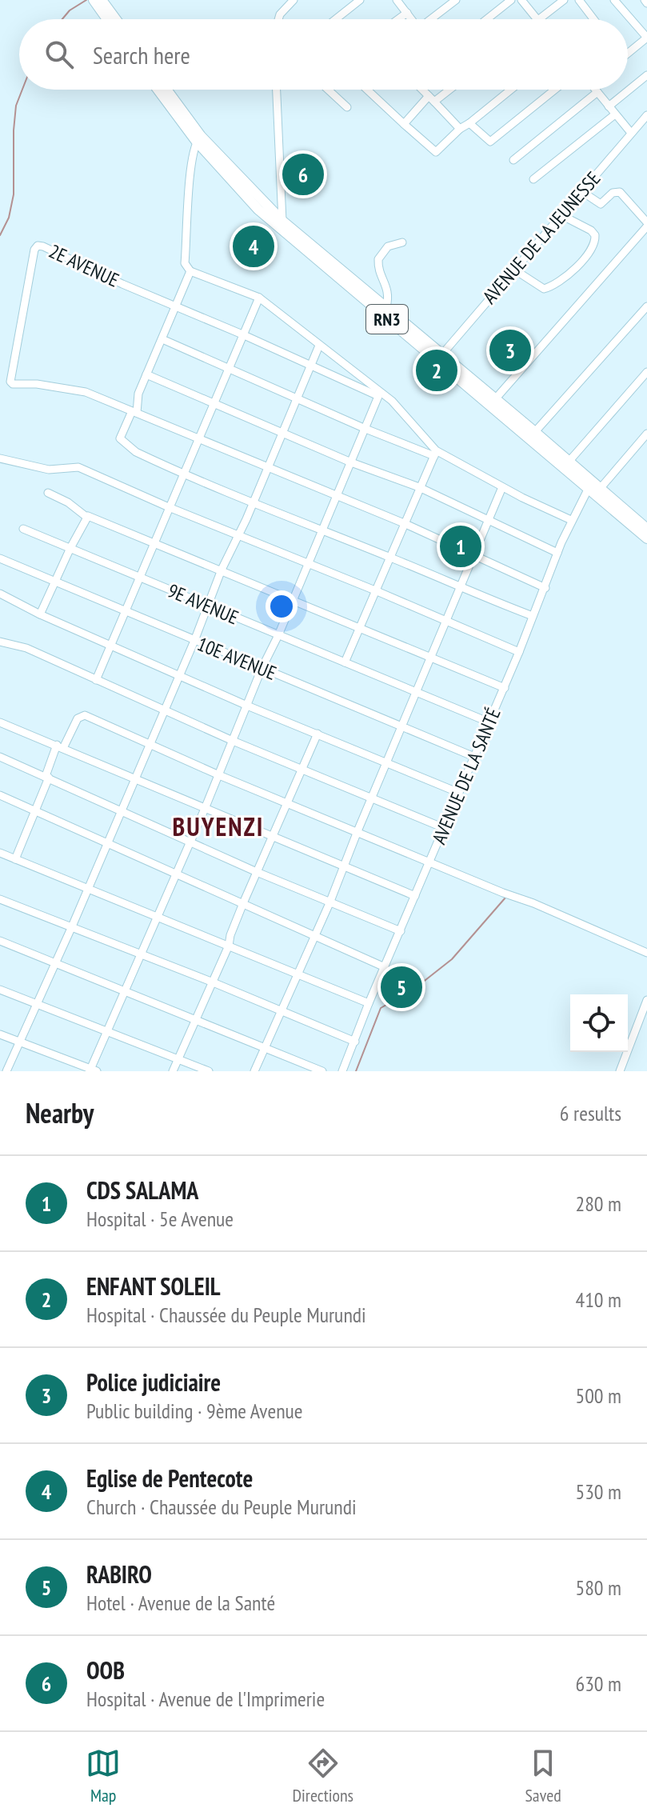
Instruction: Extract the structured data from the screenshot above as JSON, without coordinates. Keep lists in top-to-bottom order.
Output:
{
  "streets": {
    "highway": ["RN3"],
    "street": [
      "AVENUE DE LA JEUNESSE",
      "2E AVENUE",
      "9E AVENUE",
      "10E AVENUE",
      "AVENUE DE LA SANTÉ"
    ]
  },
  "crossings": [
    ["AVENUE DE LA JEUNESSE", "RN3"],
    ["RN3", "AVENUE DE LA SANTÉ"],
    ["9E AVENUE", "AVENUE DE LA SANTÉ"],
    ["10E AVENUE", "AVENUE DE LA SANTÉ"]
  ],
  "districts": ["BUYENZI"],
  "page": {
    "search": "Search here",
    "pins": [
      "6",
      "4",
      "3",
      "2",
      "1",
      "5"
    ],
    "heading": ["Nearby", "6 results"],
    "list": [
      {
        "mark": "1",
        "name": "CDS SALAMA",
        "note": "Hospital · 5e Avenue",
        "value": "280 m"
      },
      {
        "mark": "2",
        "name": "ENFANT SOLEIL",
        "note": "Hospital · Chaussée du Peuple Murundi",
        "value": "410 m"
      },
      {
        "mark": "3",
        "name": "Police judiciaire",
        "note": "Public building · 9ème Avenue",
        "value": "500 m"
      },
      {
        "mark": "4",
        "name": "Eglise de Pentecote",
        "note": "Church · Chaussée du Peuple Murundi",
        "value": "530 m"
      },
      {
        "mark": "5",
        "name": "RABIRO",
        "note": "Hotel · Avenue de la Santé",
        "value": "580 m"
      },
      {
        "mark": "6",
        "name": "OOB",
        "note": "Hospital · Avenue de l'Imprimerie",
        "value": "630 m"
      }
    ],
    "nav": ["Map", "Directions", "Saved"]
  }
}
